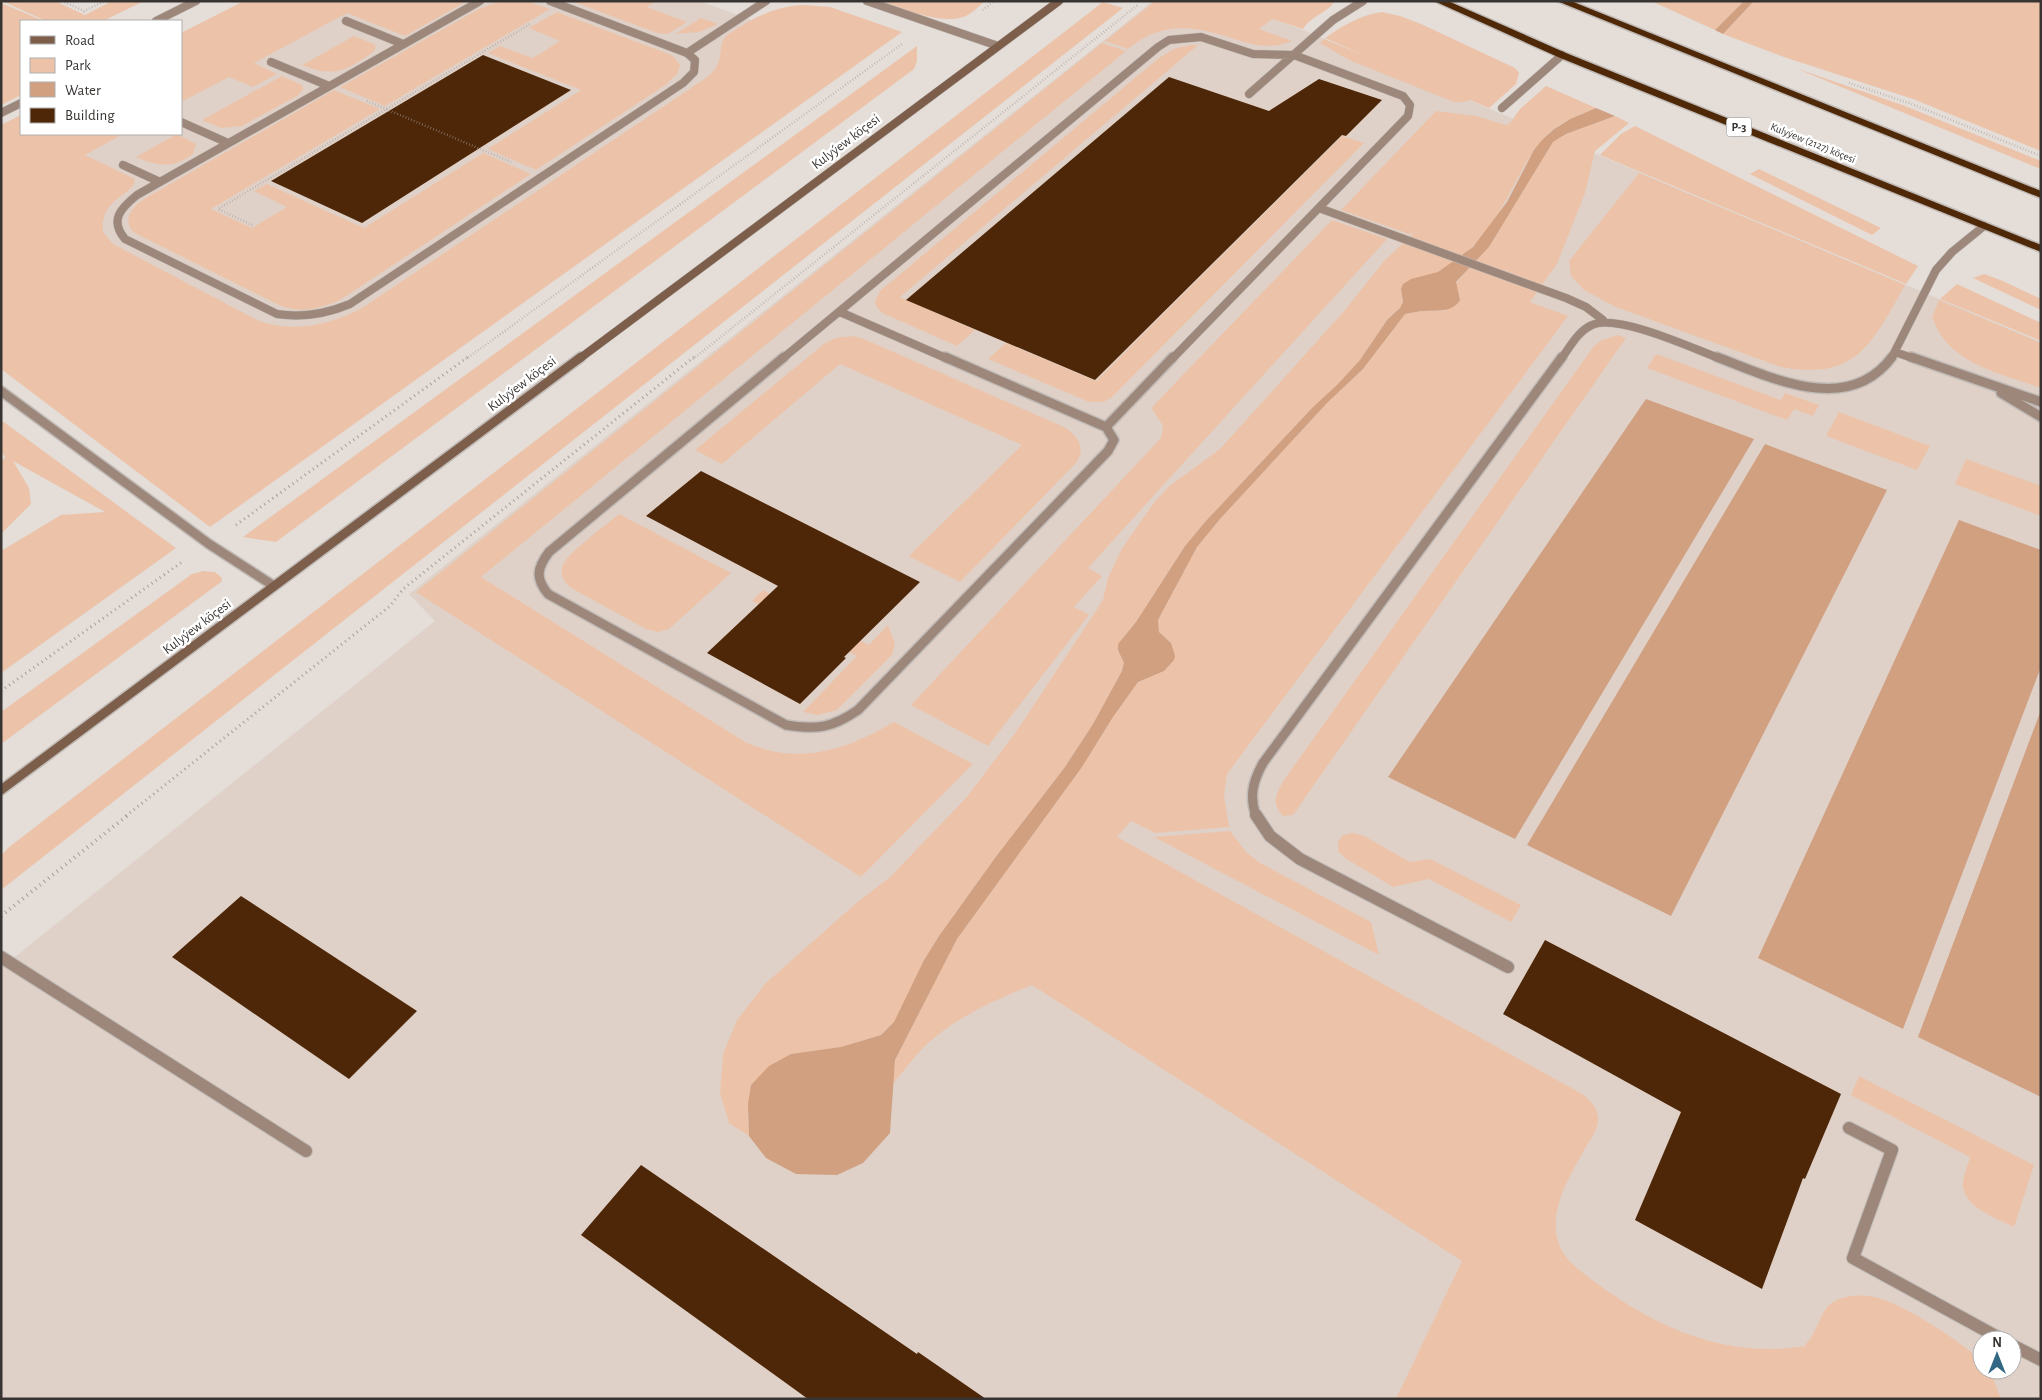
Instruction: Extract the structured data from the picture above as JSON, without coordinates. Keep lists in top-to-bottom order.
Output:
{
  "streets": {
    "highway": ["P-3", "Kulyýew (2127) köçesi"],
    "street": ["Kulyýew köçesi"]
  },
  "legend": [
    "Road",
    "Park",
    "Water",
    "Building"
  ],
  "north": "top"
}
